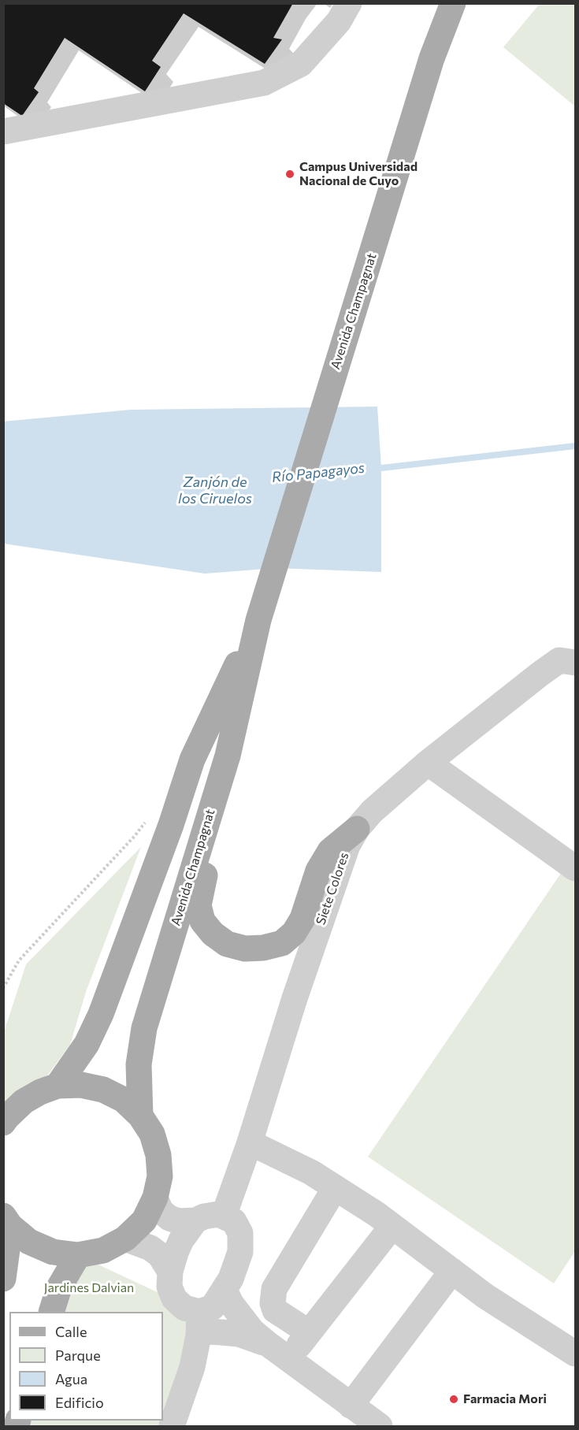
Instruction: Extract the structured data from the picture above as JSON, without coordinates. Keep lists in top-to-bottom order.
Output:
{
  "streets": {
    "main road": ["Avenida Champagnat"],
    "street": ["Siete Colores"]
  },
  "water": ["Río Papagayos", "Zanjón de los Ciruelos"],
  "parks": ["Jardines Dalvian"],
  "places": ["Campus Universidad Nacional de Cuyo", "Farmacia Mori"],
  "legend": [
    "Calle",
    "Parque",
    "Agua",
    "Edificio"
  ]
}
